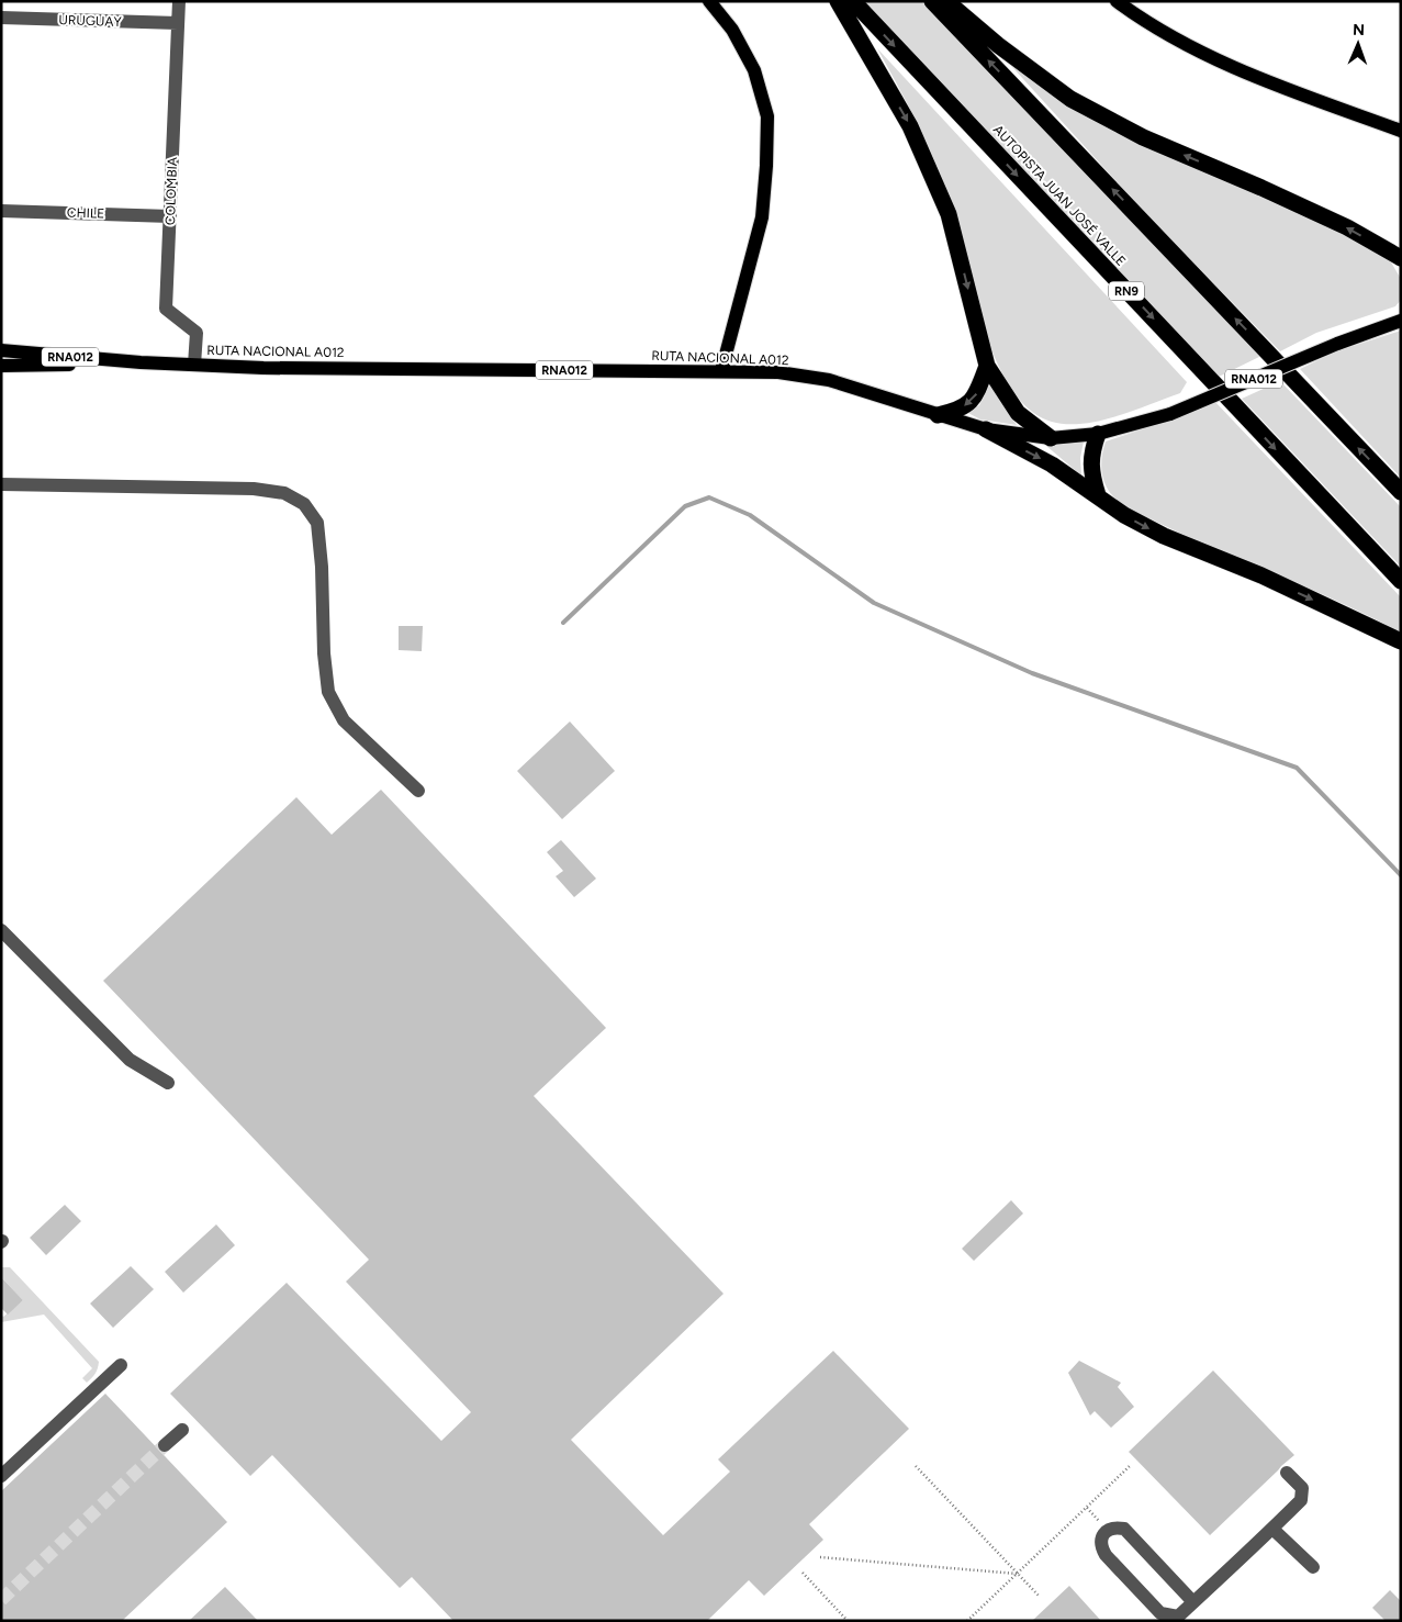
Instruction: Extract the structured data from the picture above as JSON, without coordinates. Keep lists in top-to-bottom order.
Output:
{
  "streets": {
    "highway": ["AUTOPISTA JUAN JOSÉ VALLE", "RN9"],
    "main road": ["RUTA NACIONAL A012", "RNA012"],
    "street": ["URUGUAY", "COLOMBIA", "CHILE"]
  },
  "crossings": [
    ["URUGUAY", "COLOMBIA"],
    ["COLOMBIA", "CHILE"],
    ["COLOMBIA", "RUTA NACIONAL A012"]
  ],
  "north": "top"
}
